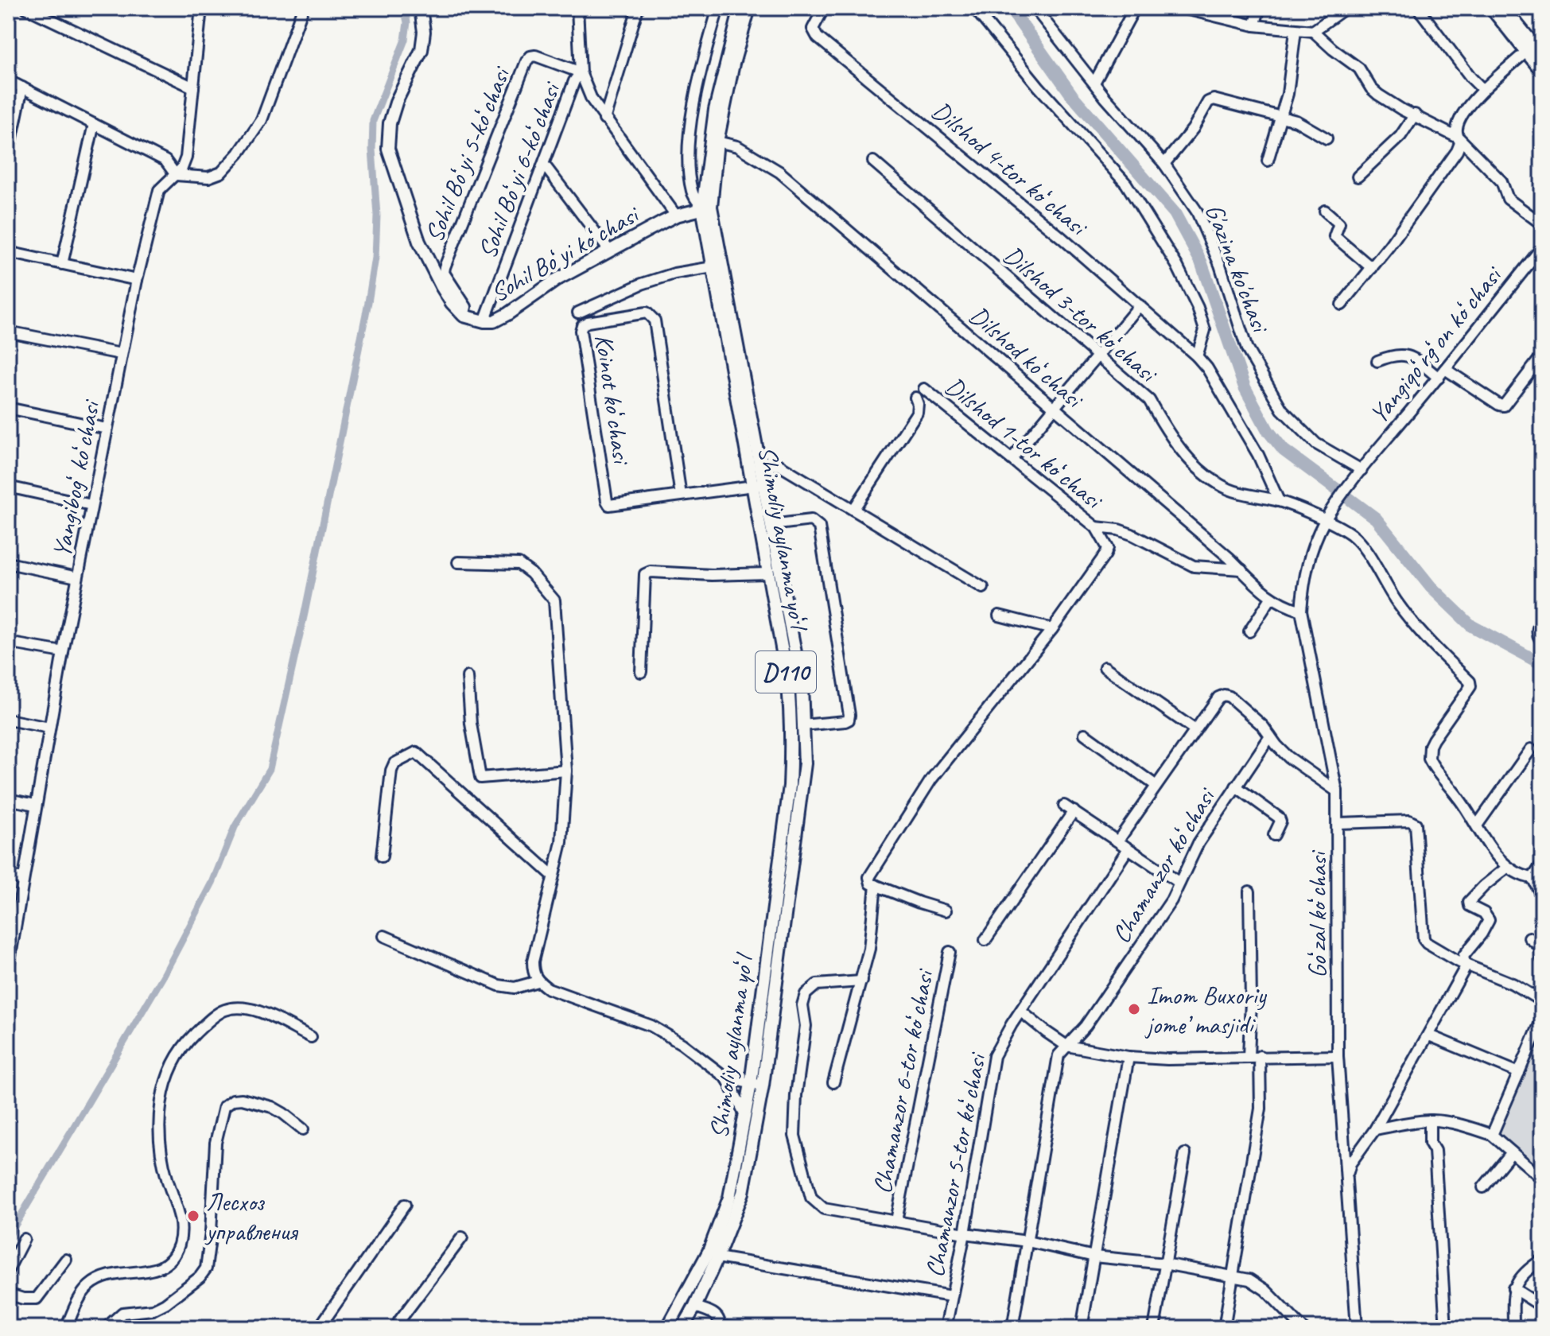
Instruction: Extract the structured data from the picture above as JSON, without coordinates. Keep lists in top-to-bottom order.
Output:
{
  "streets": {
    "main road": ["Sohil Boʻyi koʻchasi", "Shimoliy aylanma yoʻl", "D110"],
    "street": [
      "Sohil Boʻyi 5-koʻchasi",
      "Dilshod 4-tor koʻchasi",
      "Sohil Boʻyi 6-koʻchasi",
      "G'azina ko'chasi",
      "Dilshod 3-tor koʻchasi",
      "Yangiqoʻrgʻon koʻchasi",
      "Dilshod koʻchasi",
      "Koinot koʻchasi",
      "Dilshod 1-tor koʻchasi",
      "Yangibogʻ koʻchasi",
      "Chamanzor koʻchasi",
      "Goʻzal koʻchasi",
      "Chamanzor 6-tor koʻchasi",
      "Chamanzor 5-tor koʻchasi"
    ]
  },
  "crossings": [
    ["Sohil Boʻyi 5-koʻchasi", "Sohil Boʻyi 6-koʻchasi"],
    ["Sohil Boʻyi 5-koʻchasi", "Sohil Boʻyi koʻchasi"],
    ["Dilshod 4-tor koʻchasi", "Dilshod 3-tor koʻchasi"],
    ["Sohil Boʻyi 6-koʻchasi", "Sohil Boʻyi koʻchasi"],
    ["Sohil Boʻyi koʻchasi", "Shimoliy aylanma yoʻl"],
    ["G'azina ko'chasi", "Yangiqoʻrgʻon koʻchasi"],
    ["Dilshod 3-tor koʻchasi", "Goʻzal koʻchasi"],
    ["Yangiqoʻrgʻon koʻchasi", "Goʻzal koʻchasi"],
    ["Dilshod koʻchasi", "Shimoliy aylanma yoʻl"],
    ["Dilshod koʻchasi", "Goʻzal koʻchasi"],
    ["Koinot koʻchasi", "Shimoliy aylanma yoʻl"],
    ["Shimoliy aylanma yoʻl", "Chamanzor 5-tor koʻchasi"]
  ],
  "places": ["Imom Buxoriy jome’ masjidi", "Лесхоз управления"]
}
